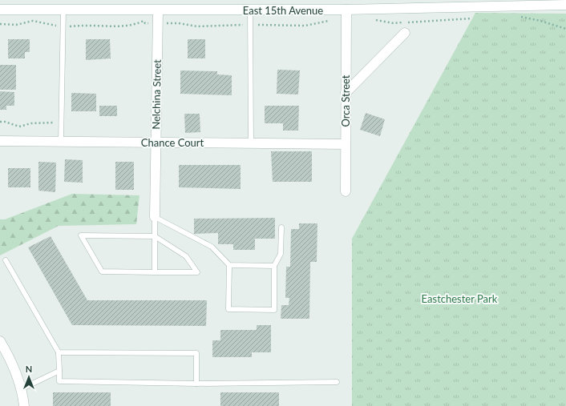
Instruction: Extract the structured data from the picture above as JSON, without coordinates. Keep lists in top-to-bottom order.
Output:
{
  "streets": {
    "street": [
      "East 15th Avenue",
      "Nelchina Street",
      "Orca Street",
      "Chance Court"
    ]
  },
  "crossings": [
    ["East 15th Avenue", "Nelchina Street"],
    ["East 15th Avenue", "Orca Street"],
    ["Nelchina Street", "Chance Court"],
    ["Orca Street", "Chance Court"]
  ],
  "parks": ["Eastchester Park"],
  "north": "top"
}
